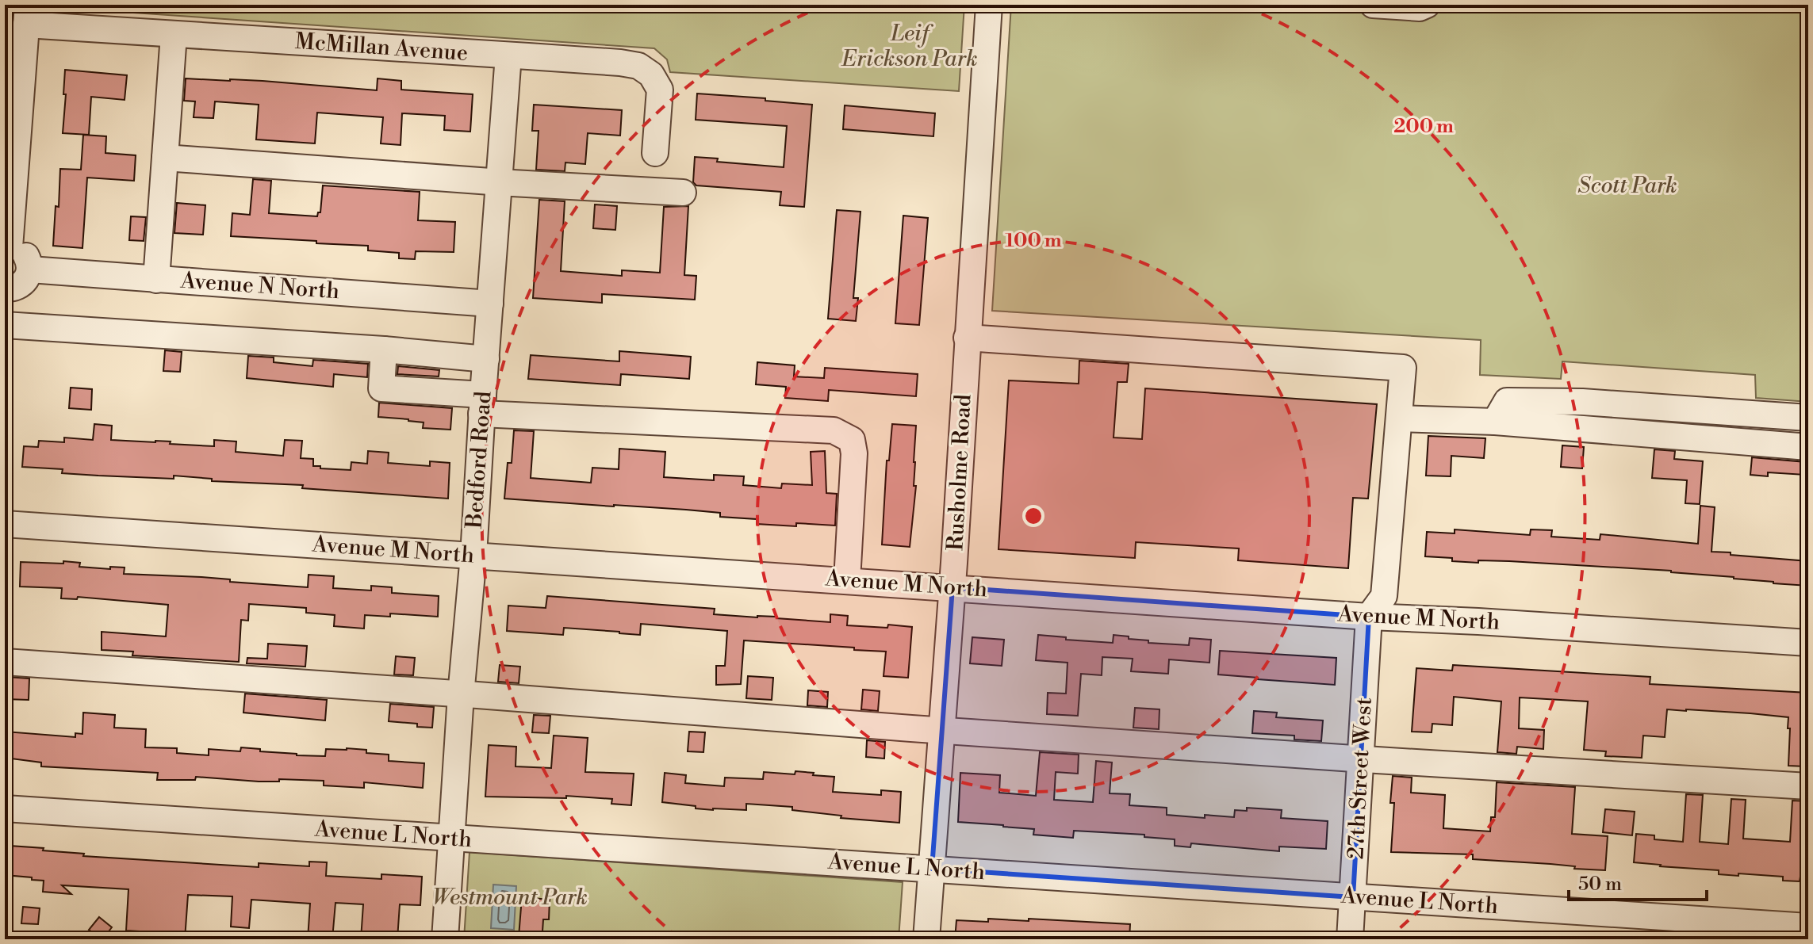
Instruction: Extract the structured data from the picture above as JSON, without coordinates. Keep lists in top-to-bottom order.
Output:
{
  "streets": {
    "street": [
      "McMillan Avenue",
      "Avenue N North",
      "Bedford Road",
      "Rusholme Road",
      "Avenue M North",
      "27th Street West",
      "Avenue L North"
    ]
  },
  "crossings": [
    ["McMillan Avenue", "Bedford Road"],
    ["Avenue N North", "Bedford Road"],
    ["Bedford Road", "Avenue M North"],
    ["Bedford Road", "Avenue L North"],
    ["Rusholme Road", "Avenue M North"],
    ["Rusholme Road", "Avenue L North"],
    ["Avenue M North", "27th Street West"],
    ["27th Street West", "Avenue L North"]
  ],
  "parks": ["Leif Erickson Park", "Scott Park", "Westmount Park"],
  "scale_bar": "50 m",
  "rings": ["200 m", "100 m"]
}
